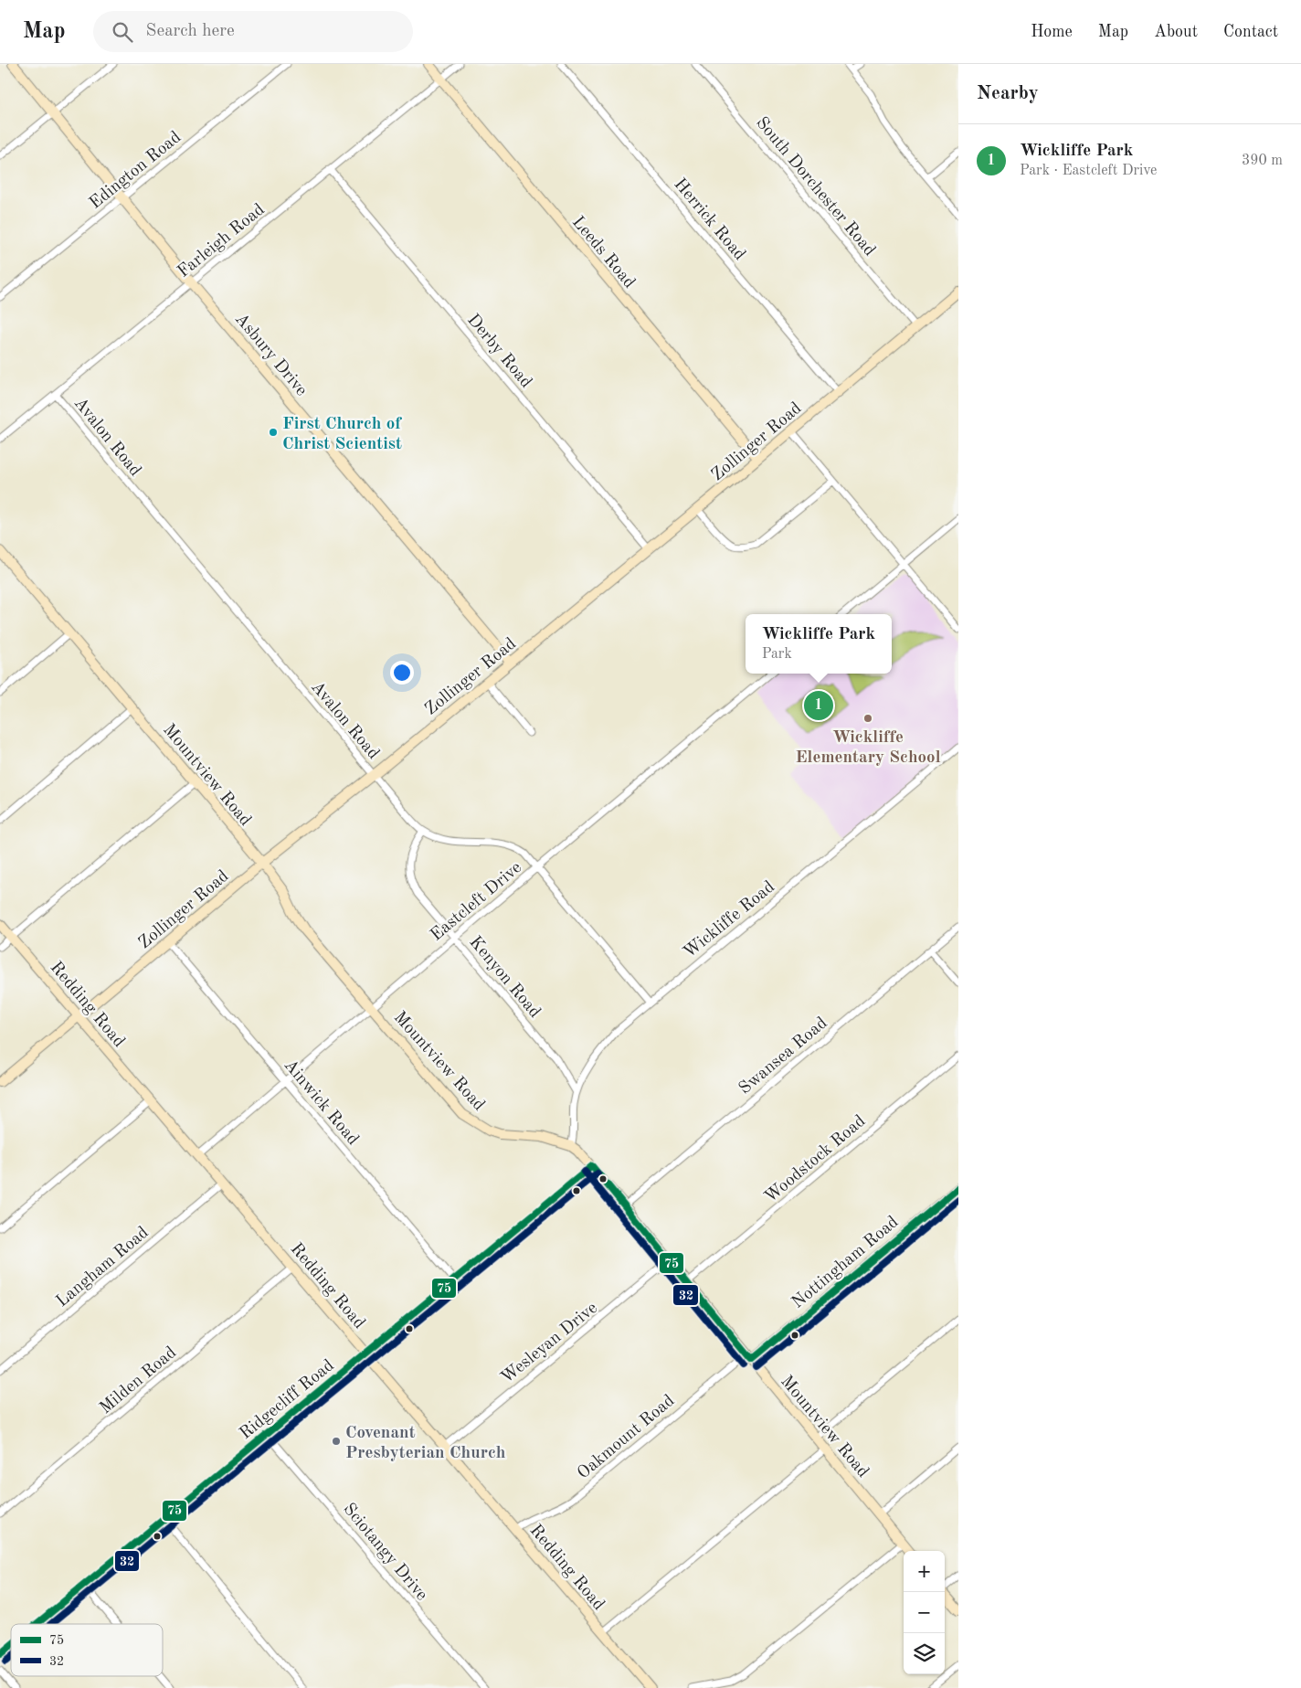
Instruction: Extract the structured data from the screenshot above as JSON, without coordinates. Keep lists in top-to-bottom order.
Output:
{
  "streets": {
    "street": [
      "Edington Road",
      "South Dorchester Road",
      "Herrick Road",
      "Farleigh Road",
      "Leeds Road",
      "Derby Road",
      "Asbury Drive",
      "Avalon Road",
      "Zollinger Road",
      "Mountview Road",
      "Eastcleft Drive",
      "Wickliffe Road",
      "Kenyon Road",
      "Redding Road",
      "Swansea Road",
      "Ainwick Road",
      "Woodstock Road",
      "Nottingham Road",
      "Langham Road",
      "Wesleyan Drive",
      "Milden Road",
      "Ridgecliff Road",
      "Oakmount Road",
      "Sciotangy Drive"
    ]
  },
  "crossings": [
    ["Edington Road", "Asbury Drive"],
    ["South Dorchester Road", "Zollinger Road"],
    ["Herrick Road", "Zollinger Road"],
    ["Farleigh Road", "Leeds Road"],
    ["Farleigh Road", "Derby Road"],
    ["Farleigh Road", "Asbury Drive"],
    ["Farleigh Road", "Avalon Road"],
    ["Leeds Road", "Zollinger Road"],
    ["Derby Road", "Zollinger Road"],
    ["Asbury Drive", "Zollinger Road"],
    ["Avalon Road", "Zollinger Road"],
    ["Avalon Road", "Eastcleft Drive"],
    ["Avalon Road", "Wickliffe Road"],
    ["Avalon Road", "Kenyon Road"],
    ["Zollinger Road", "Mountview Road"],
    ["Zollinger Road", "Redding Road"],
    ["Zollinger Road", "Ainwick Road"],
    ["Mountview Road", "Eastcleft Drive"],
    ["Mountview Road", "Wickliffe Road"],
    ["Mountview Road", "Swansea Road"],
    ["Mountview Road", "Woodstock Road"],
    ["Mountview Road", "Nottingham Road"],
    ["Mountview Road", "Wesleyan Drive"],
    ["Mountview Road", "Ridgecliff Road"],
    ["Mountview Road", "Oakmount Road"],
    ["Eastcleft Drive", "Kenyon Road"],
    ["Eastcleft Drive", "Redding Road"],
    ["Eastcleft Drive", "Ainwick Road"],
    ["Wickliffe Road", "Kenyon Road"],
    ["Redding Road", "Langham Road"],
    ["Redding Road", "Wesleyan Drive"],
    ["Redding Road", "Milden Road"],
    ["Redding Road", "Ridgecliff Road"],
    ["Redding Road", "Oakmount Road"],
    ["Ainwick Road", "Ridgecliff Road"],
    ["Nottingham Road", "Oakmount Road"],
    ["Ridgecliff Road", "Sciotangy Drive"]
  ],
  "places": ["First Church of Christ Scientist", "Wickliffe Elementary School", "Covenant Presbyterian Church"],
  "lines": ["transit line 75", "transit line 32"],
  "legend": ["75", "32"],
  "page": {
    "header": "Map",
    "search": "Search here",
    "nav": [
      "Home",
      "Map",
      "About",
      "Contact"
    ],
    "heading": "Nearby",
    "list": [
      {
        "mark": "1",
        "name": "Wickliffe Park",
        "note": "Park · Eastcleft Drive",
        "value": "390 m"
      }
    ],
    "popup": ["Wickliffe Park", "Park"],
    "pins": "1",
    "map_buttons": ["+", "−"]
  }
}
